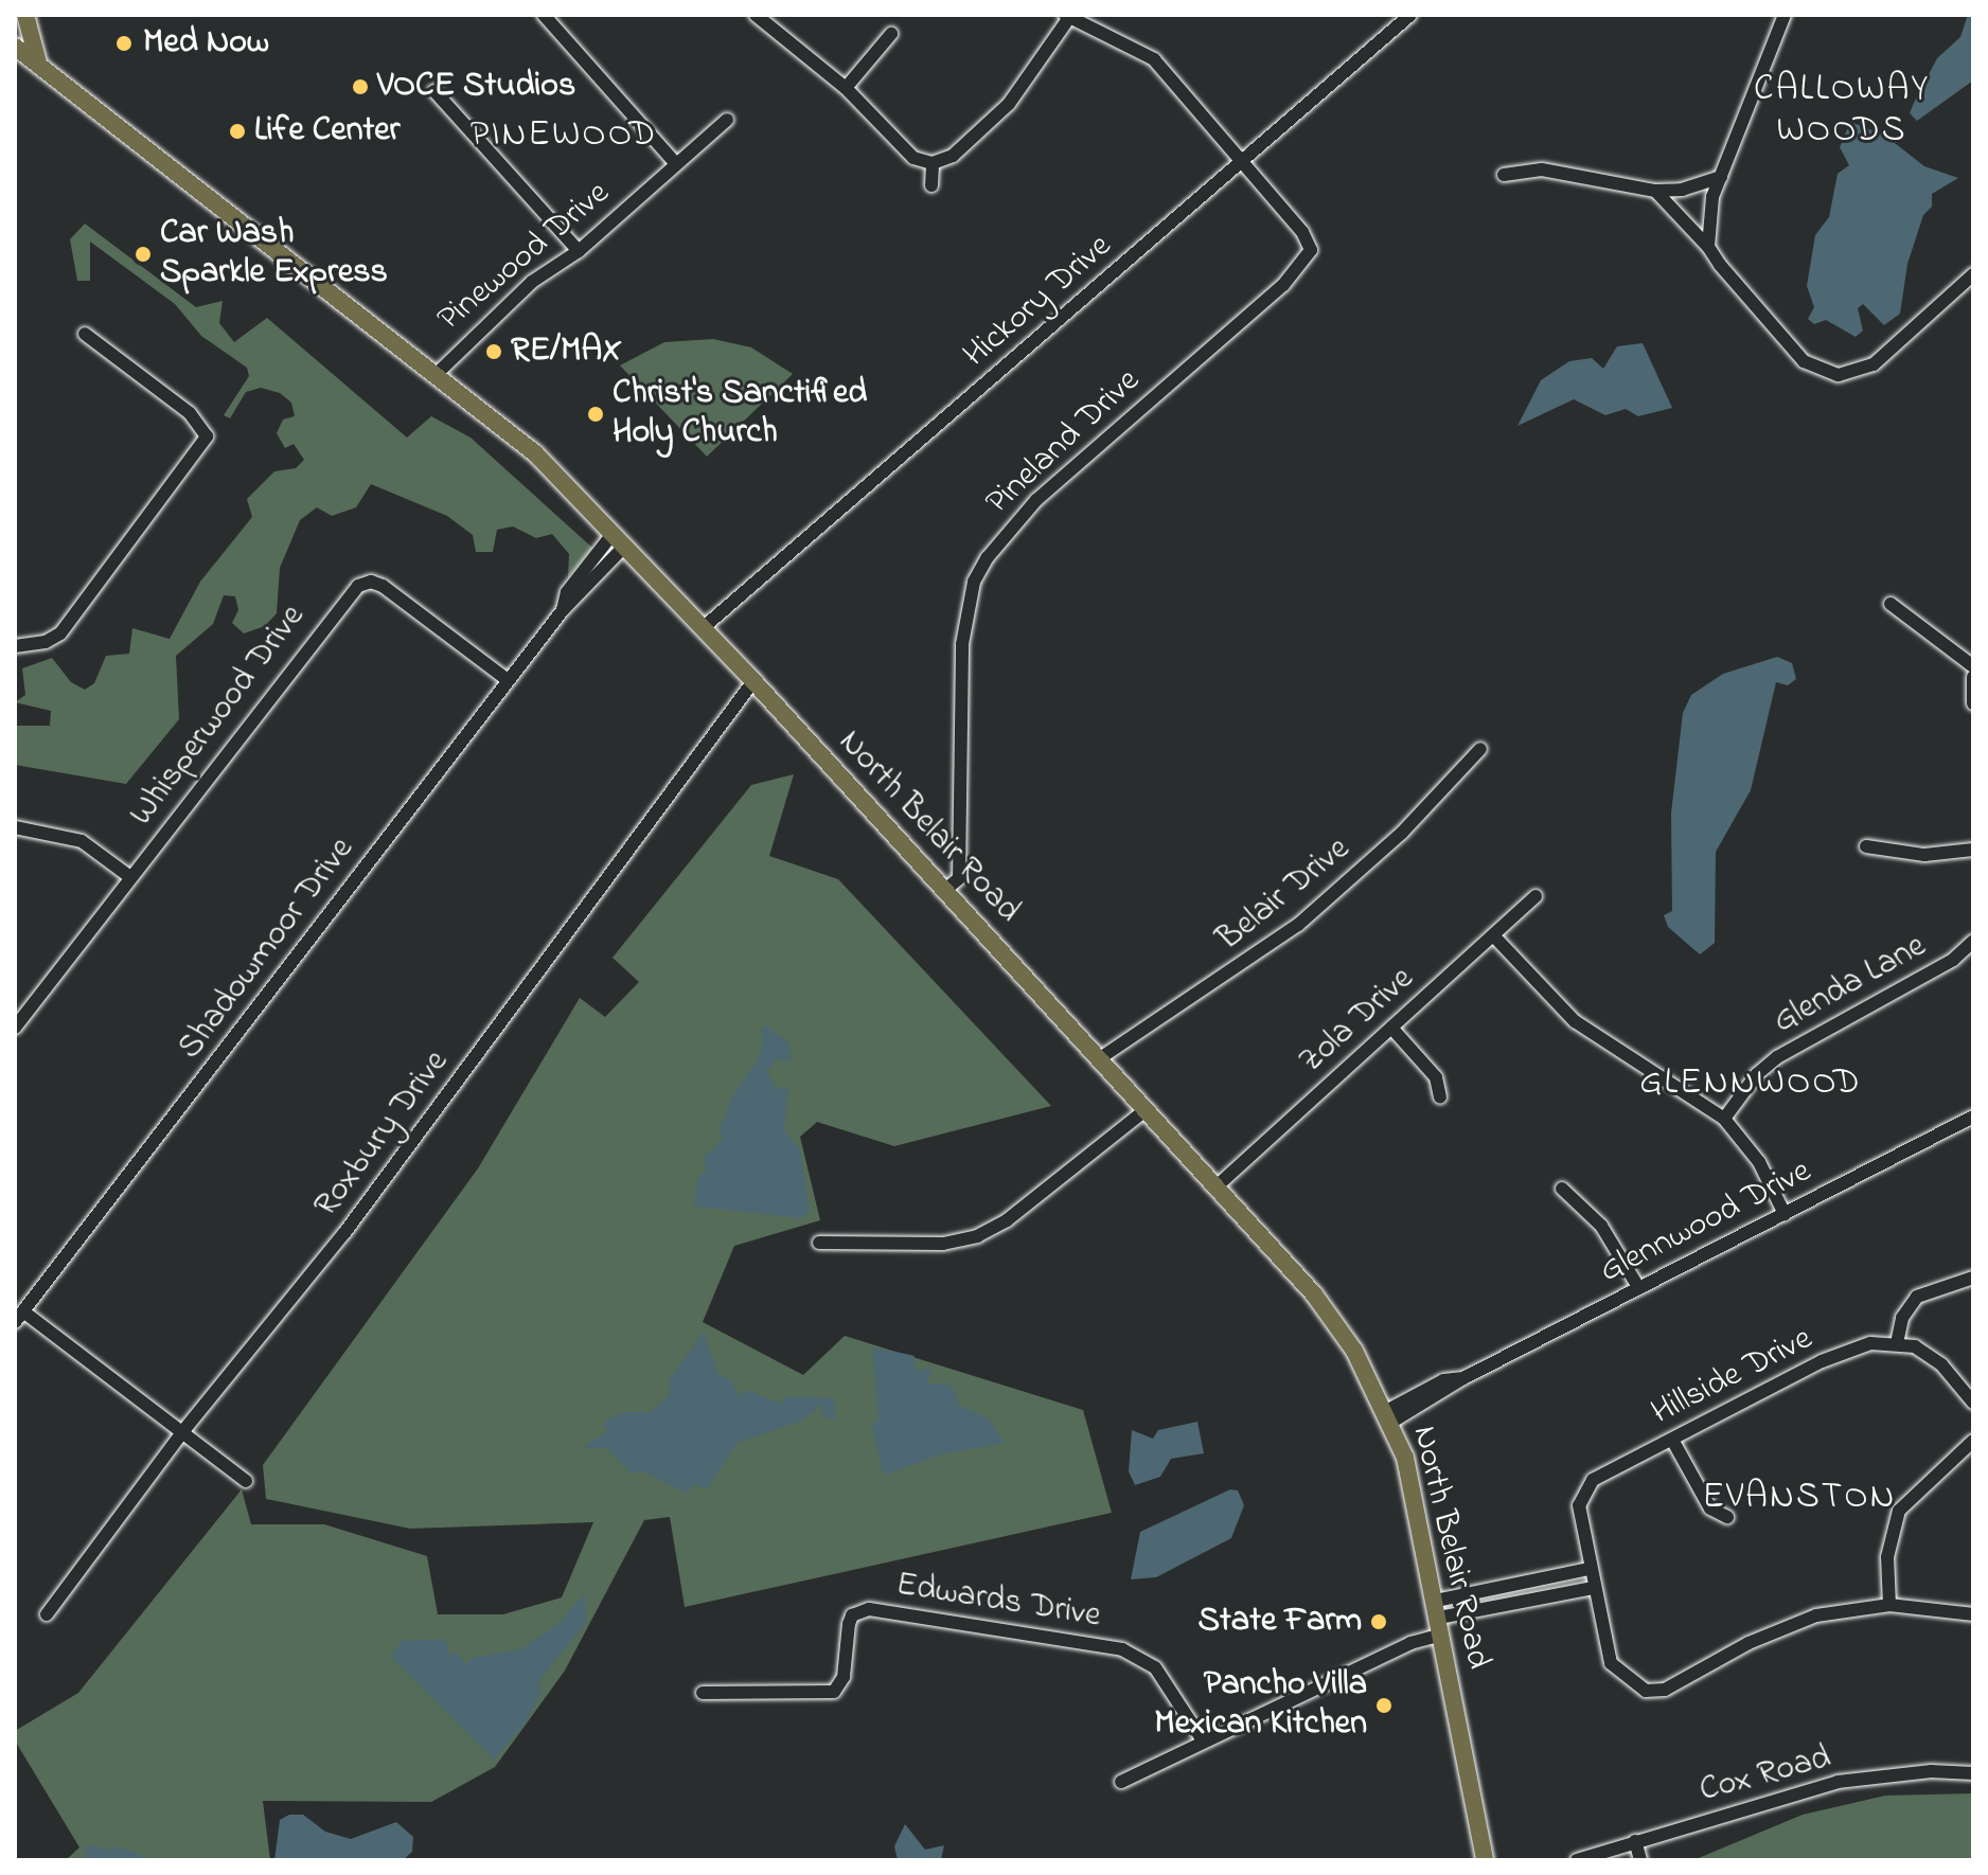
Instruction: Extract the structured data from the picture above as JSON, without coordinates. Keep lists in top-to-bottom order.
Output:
{
  "streets": {
    "main road": ["North Belair Road"],
    "street": [
      "Pinewood Drive",
      "Hickory Drive",
      "Pineland Drive",
      "Whisperwood Drive",
      "Belair Drive",
      "Shadowmoor Drive",
      "Glenda Lane",
      "Zola Drive",
      "Roxbury Drive",
      "Glennwood Drive",
      "Hillside Drive",
      "Edwards Drive",
      "Cox Road"
    ]
  },
  "crossings": [
    ["Pinewood Drive", "North Belair Road"],
    ["Hickory Drive", "Pineland Drive"],
    ["Hickory Drive", "North Belair Road"],
    ["Pineland Drive", "North Belair Road"],
    ["Whisperwood Drive", "Shadowmoor Drive"],
    ["North Belair Road", "Belair Drive"],
    ["North Belair Road", "Shadowmoor Drive"],
    ["North Belair Road", "Zola Drive"],
    ["North Belair Road", "Roxbury Drive"],
    ["North Belair Road", "Glennwood Drive"]
  ],
  "districts": [
    "CALLOWAY WOODS",
    "PINEWOOD",
    "GLENNWOOD",
    "EVANSTON"
  ],
  "places": [
    "Med Now",
    "VOCE Studios",
    "Life Center",
    "Car Wash Sparkle Express",
    "RE/MAX",
    "Christ's Sanctified Holy Church",
    "State Farm",
    "Pancho Villa Mexican Kitchen"
  ]
}
